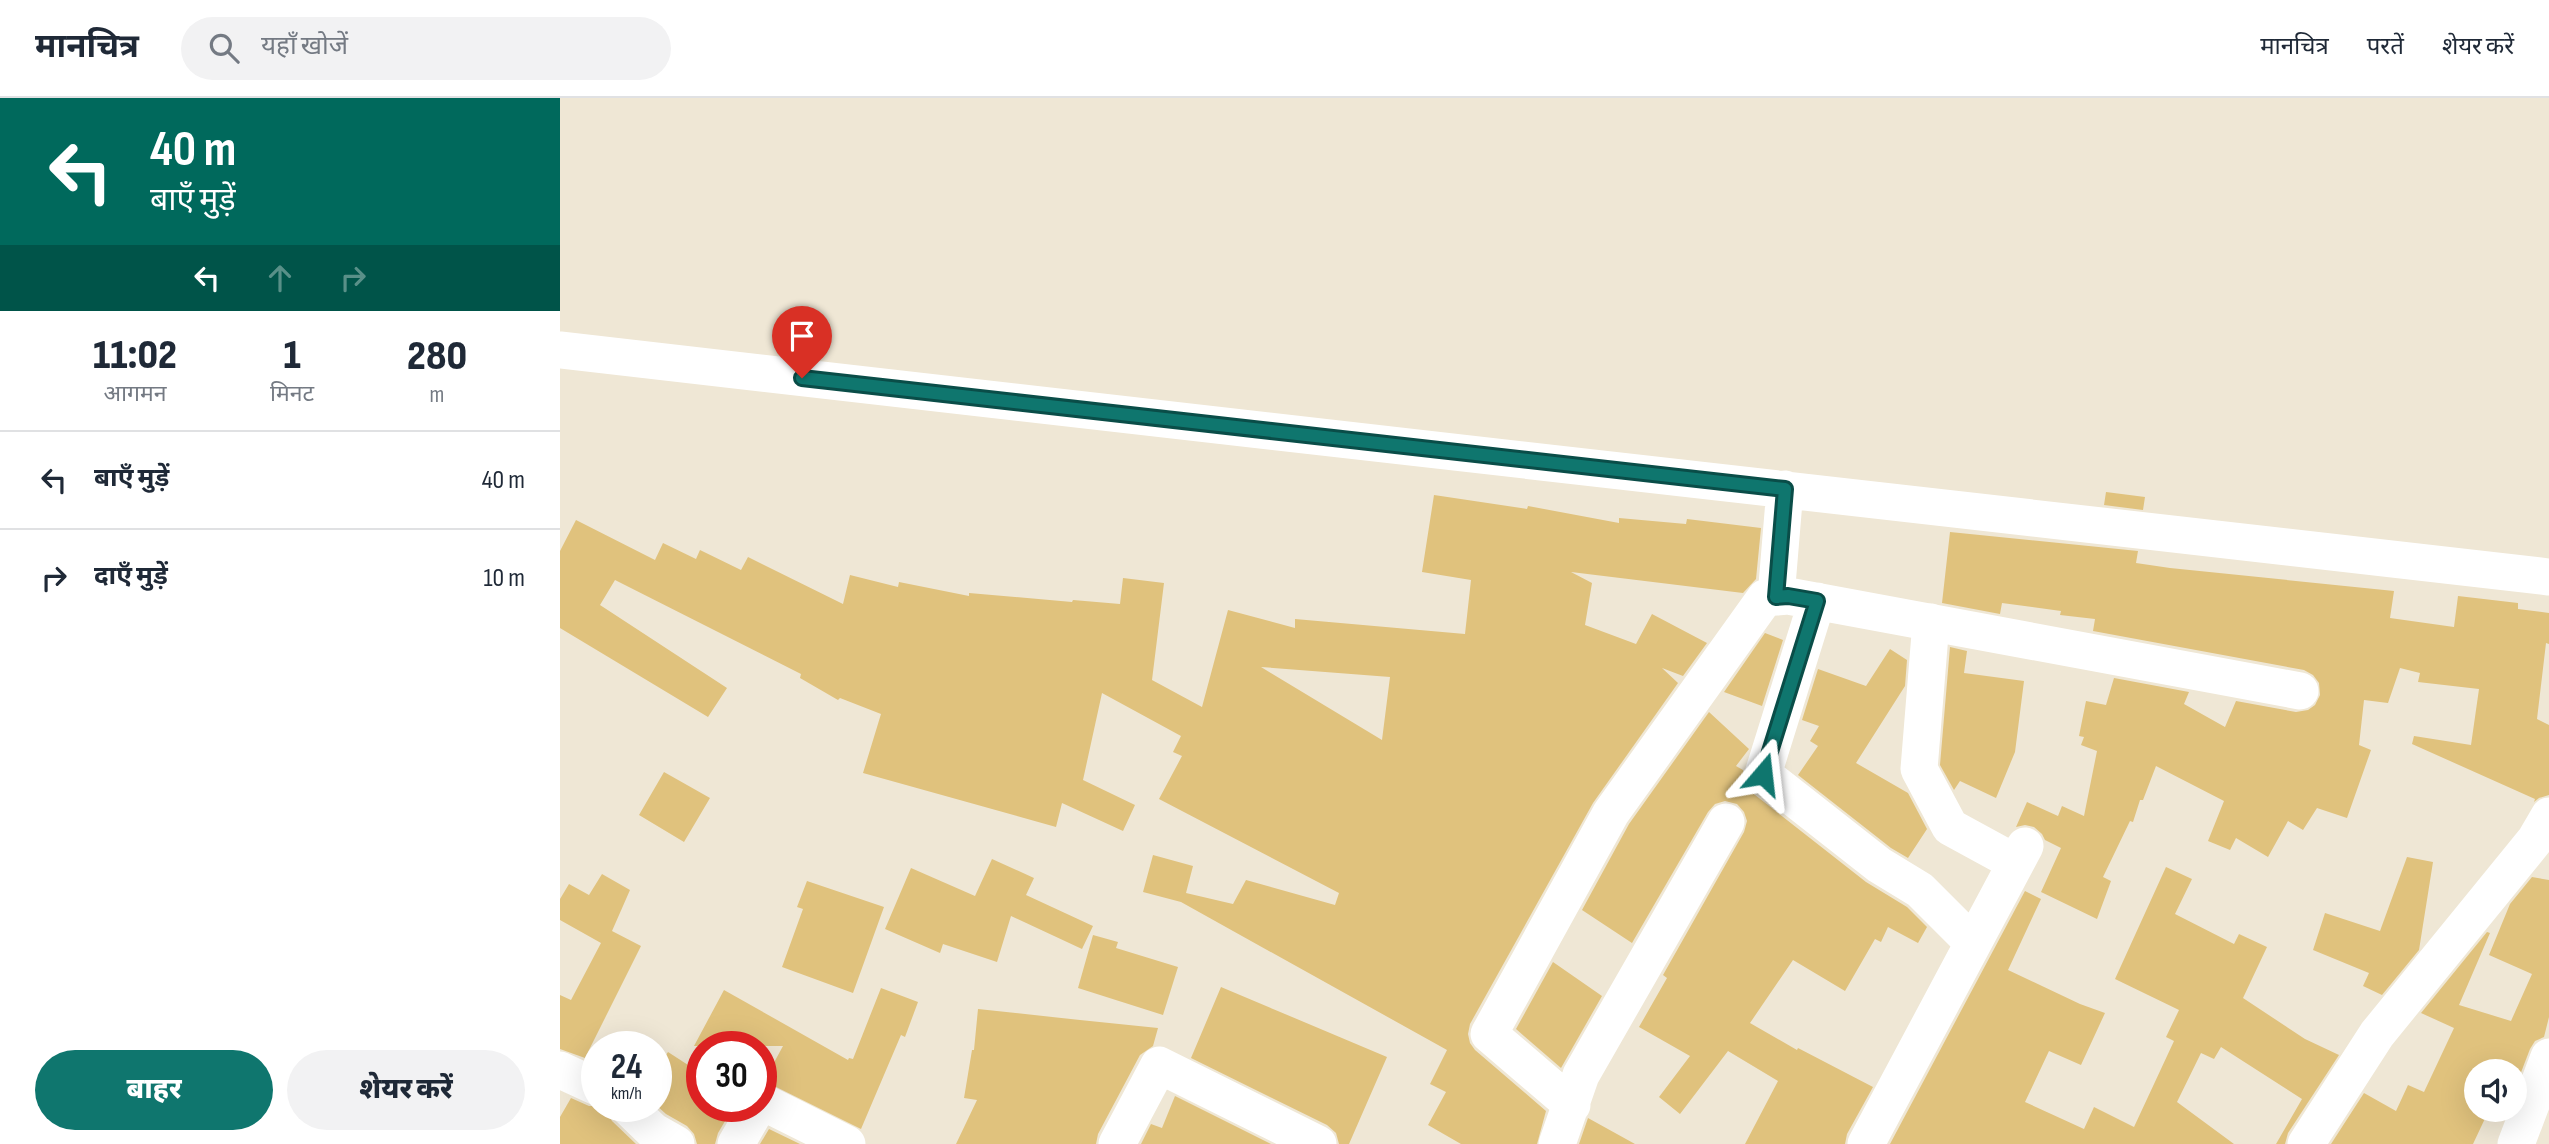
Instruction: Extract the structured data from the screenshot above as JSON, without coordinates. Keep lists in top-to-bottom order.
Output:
{
  "page": {
    "header": "मानचित्र",
    "search": "यहाँ खोजें",
    "nav": ["मानचित्र", "परतें", "शेयर करें"],
    "turn": ["40 m", "बाएँ मुड़ें"],
    "eta": [
      "11:02",
      "आगमन",
      "1",
      "मिनट",
      "280",
      "m"
    ],
    "list": [
      {
        "name": "बाएँ मुड़ें",
        "value": "40 m"
      },
      {
        "name": "दाएँ मुड़ें",
        "value": "10 m"
      }
    ],
    "speed": "24 km/h",
    "limit": "30",
    "buttons": ["बाहर", "शेयर करें"]
  }
}
